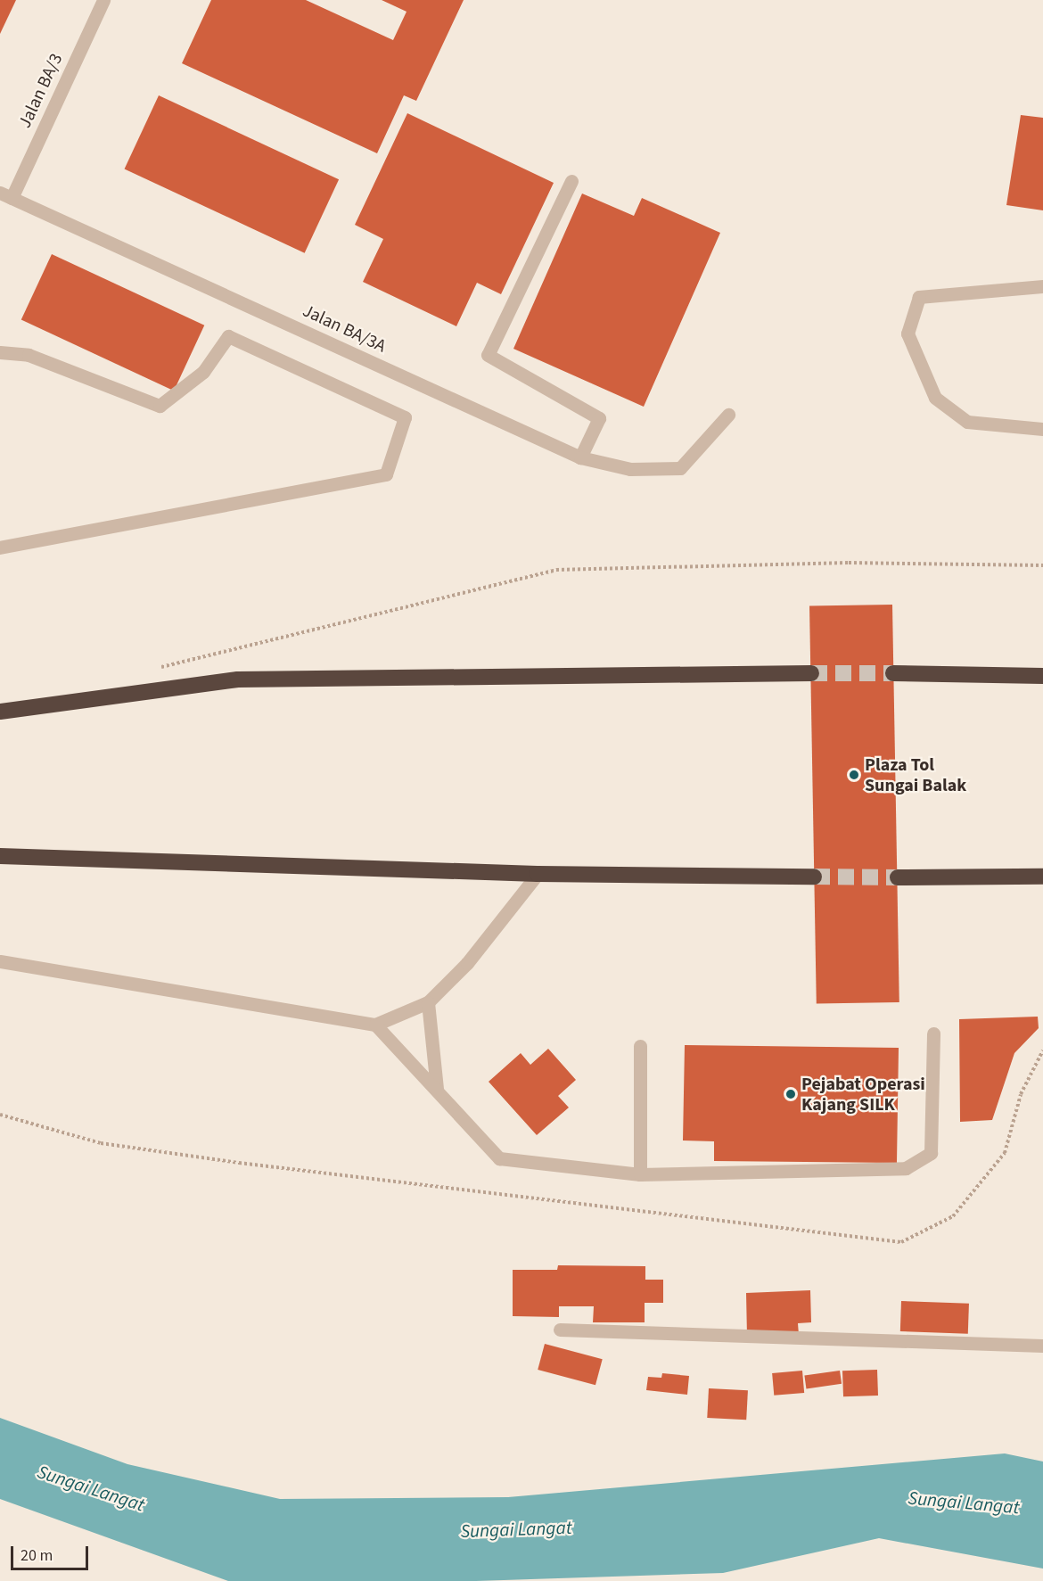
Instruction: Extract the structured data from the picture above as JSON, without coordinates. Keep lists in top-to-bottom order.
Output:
{
  "streets": {
    "street": ["Jalan BA/3", "Jalan BA/3A"]
  },
  "crossings": [
    ["Jalan BA/3", "Jalan BA/3A"]
  ],
  "water": ["Sungai Langat"],
  "places": ["Plaza Tol Sungai Balak", "Pejabat Operasi Kajang SILK"],
  "scale_bar": "20 m"
}
